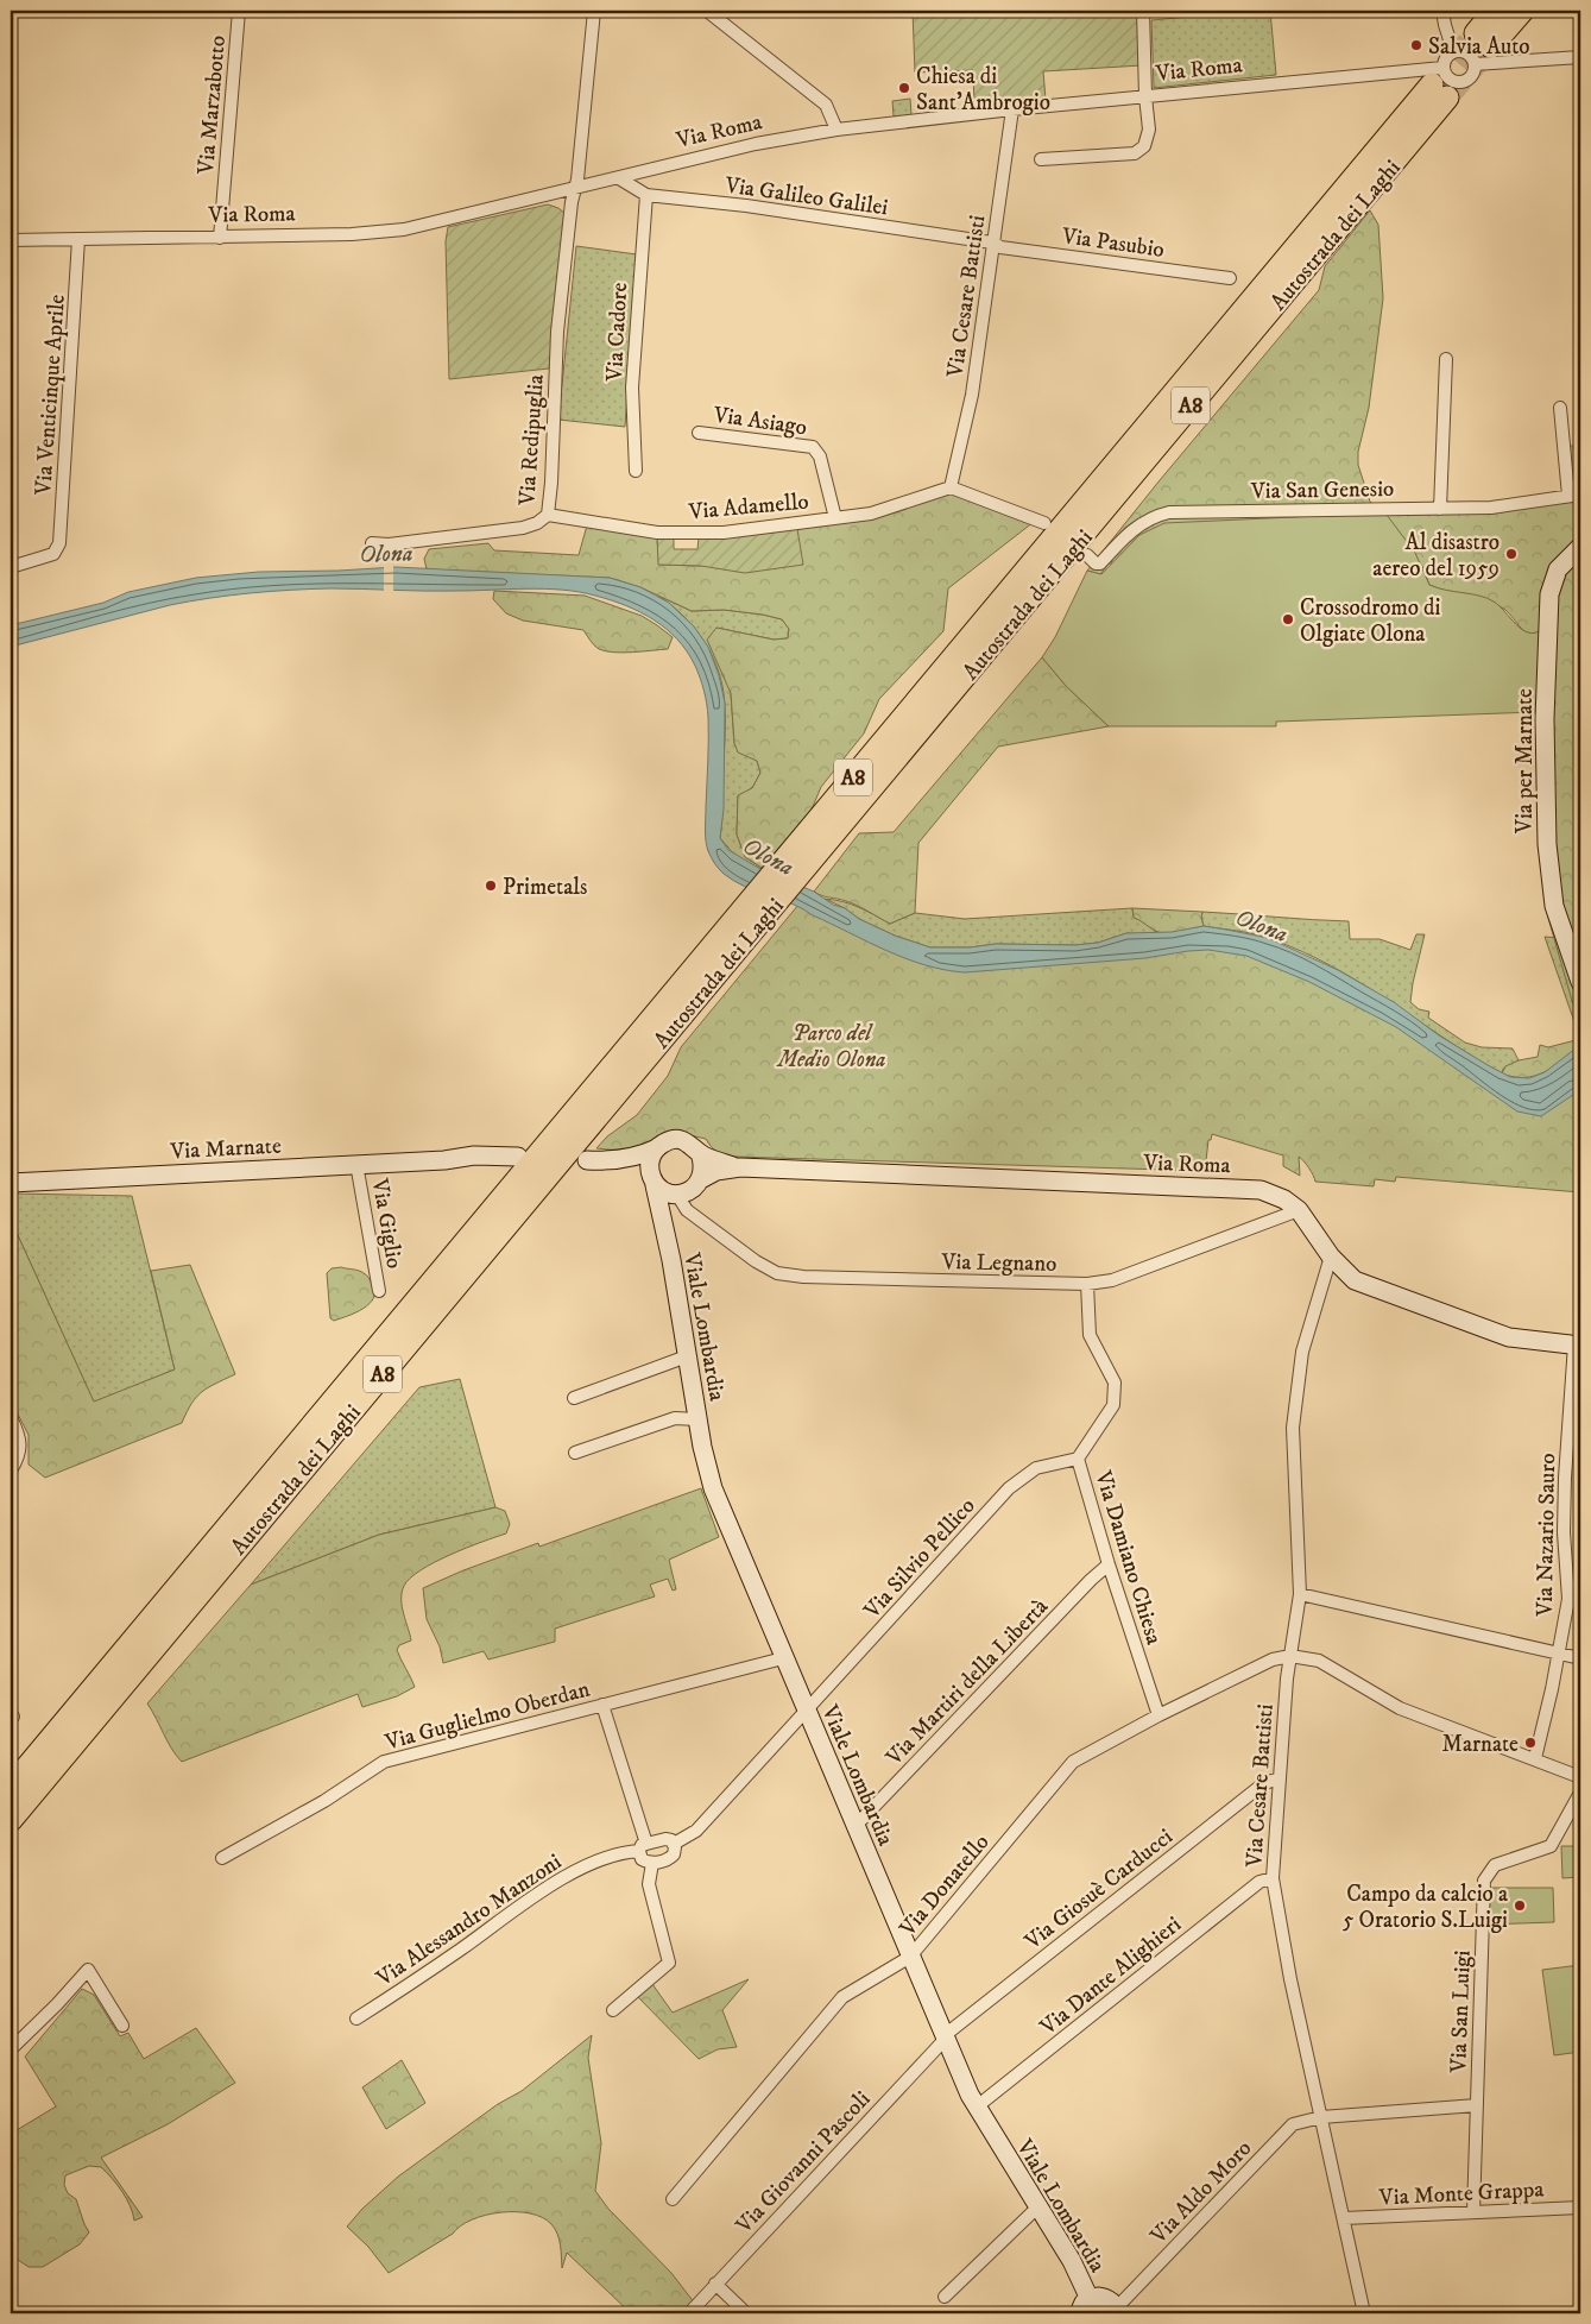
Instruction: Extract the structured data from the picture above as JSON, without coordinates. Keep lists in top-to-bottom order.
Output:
{
  "streets": {
    "highway": ["Autostrada dei Laghi", "A8"],
    "street": [
      "Via Roma",
      "Via Marzabotto",
      "Via Galileo Galilei",
      "Via Pasubio",
      "Via Cesare Battisti",
      "Via Cadore",
      "Via Venticinque Aprile",
      "Via Asiago",
      "Via Redipuglia",
      "Via San Genesio",
      "Via Adamello",
      "Via per Marnate",
      "Via Marnate",
      "Via Giglio",
      "Via Legnano",
      "Viale Lombardia",
      "Via Nazario Sauro",
      "Via Silvio Pellico",
      "Via Damiano Chiesa",
      "Via Martiri della Libertà",
      "Via Guglielmo Oberdan",
      "Via Donatello",
      "Via Giosuè Carducci",
      "Via Alessandro Manzoni",
      "Via Dante Alighieri",
      "Via San Luigi",
      "Via Giovanni Pascoli",
      "Via Aldo Moro",
      "Via Monte Grappa"
    ]
  },
  "crossings": [
    ["Via Roma", "Via Marzabotto"],
    ["Via Roma", "Via Galileo Galilei"],
    ["Via Roma", "Autostrada dei Laghi"],
    ["Via Roma", "Via Cesare Battisti"],
    ["Via Roma", "Via Venticinque Aprile"],
    ["Via Roma", "Via Redipuglia"],
    ["Via Roma", "Via Legnano"],
    ["Via Roma", "Viale Lombardia"],
    ["Via Roma", "Via Nazario Sauro"],
    ["Via Galileo Galilei", "Via Pasubio"],
    ["Via Galileo Galilei", "Via Cesare Battisti"],
    ["Via Galileo Galilei", "Via Cadore"],
    ["Via Pasubio", "Via Cesare Battisti"],
    ["Via Cesare Battisti", "Via Adamello"],
    ["Via Cesare Battisti", "Via Donatello"],
    ["Via Cesare Battisti", "Via Giosuè Carducci"],
    ["Via Cesare Battisti", "Via Dante Alighieri"],
    ["Via Cesare Battisti", "Via Aldo Moro"],
    ["Via Cesare Battisti", "Via Monte Grappa"],
    ["Via Asiago", "Via Adamello"],
    ["Via Redipuglia", "Via Adamello"],
    ["Via Marnate", "Via Giglio"],
    ["Via Legnano", "Viale Lombardia"],
    ["Via Legnano", "Via Damiano Chiesa"],
    ["Viale Lombardia", "Via Silvio Pellico"],
    ["Viale Lombardia", "Via Martiri della Libertà"],
    ["Viale Lombardia", "Via Guglielmo Oberdan"],
    ["Viale Lombardia", "Via Donatello"],
    ["Viale Lombardia", "Via Giosuè Carducci"],
    ["Viale Lombardia", "Via Dante Alighieri"],
    ["Viale Lombardia", "Via Giovanni Pascoli"],
    ["Viale Lombardia", "Via Aldo Moro"],
    ["Via Silvio Pellico", "Via Damiano Chiesa"],
    ["Via Damiano Chiesa", "Via Martiri della Libertà"],
    ["Via Damiano Chiesa", "Via Donatello"],
    ["Via Giosuè Carducci", "Via Giovanni Pascoli"],
    ["Via San Luigi", "Via Aldo Moro"],
    ["Via San Luigi", "Via Monte Grappa"]
  ],
  "water": ["Olona"],
  "parks": ["Parco del Medio Olona"],
  "places": [
    "Salvia Auto",
    "Chiesa di Sant'Ambrogio",
    "Al disastro aereo del 1959",
    "Crossodromo di Olgiate Olona",
    "Primetals",
    "Marnate",
    "Campo da calcio a 5 Oratorio S.Luigi"
  ]
}
